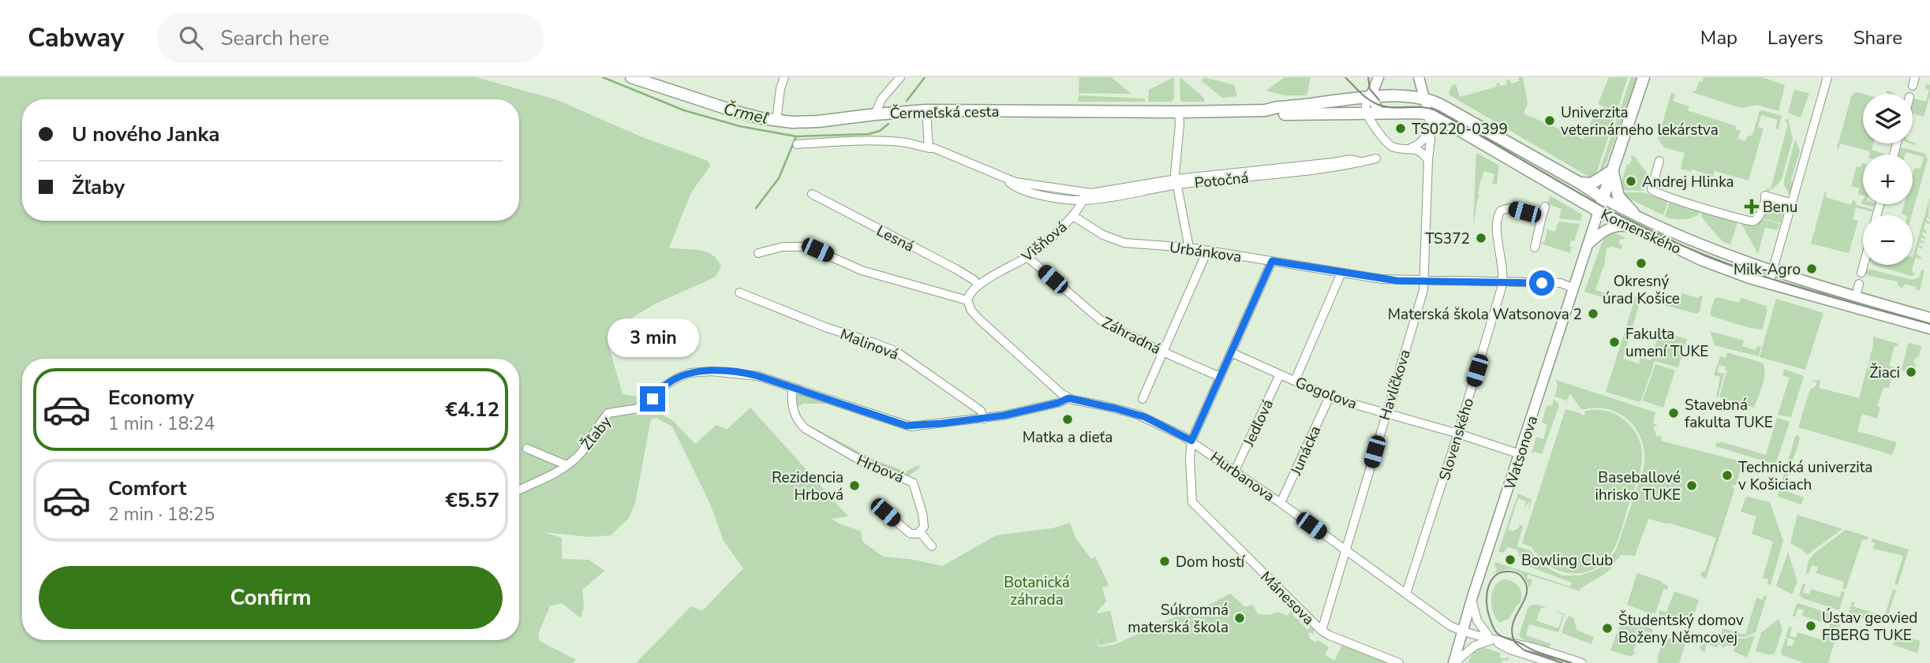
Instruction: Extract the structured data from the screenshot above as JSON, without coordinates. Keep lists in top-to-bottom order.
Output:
{
  "streets": {
    "main road": ["Čermeľská cesta", "Komenského"],
    "street": [
      "Potočná",
      "Lesná",
      "Višňová",
      "Urbánkova",
      "Záhradná",
      "Malinová",
      "Havlíčkova",
      "Gogoľova",
      "Jedľová",
      "Žľaby",
      "Slovenského",
      "Junácka",
      "Watsonova",
      "Hrbová",
      "Hurbanova",
      "Mánesova"
    ]
  },
  "crossings": [
    ["Čermeľská cesta", "Komenského"],
    ["Potočná", "Višňová"],
    ["Komenského", "Havlíčkova"],
    ["Komenského", "Watsonova"],
    ["Lesná", "Višňová"],
    ["Višňová", "Urbánkova"],
    ["Višňová", "Záhradná"],
    ["Višňová", "Hurbanova"],
    ["Urbánkova", "Havlíčkova"],
    ["Urbánkova", "Slovenského"],
    ["Urbánkova", "Watsonova"],
    ["Malinová", "Žľaby"],
    ["Havlíčkova", "Gogoľova"],
    ["Havlíčkova", "Hurbanova"],
    ["Havlíčkova", "Mánesova"],
    ["Gogoľova", "Jedľová"],
    ["Gogoľova", "Slovenského"],
    ["Gogoľova", "Junácka"],
    ["Gogoľova", "Watsonova"],
    ["Jedľová", "Hurbanova"],
    ["Žľaby", "Hrbová"],
    ["Žľaby", "Hurbanova"],
    ["Slovenského", "Hurbanova"],
    ["Junácka", "Hurbanova"],
    ["Watsonova", "Hurbanova"],
    ["Hurbanova", "Mánesova"]
  ],
  "water": ["Črmeľ"],
  "parks": ["Botanická záhrada"],
  "places": {
    "other": [
      "Univerzita veterinárneho lekárstva",
      "TS0220-0399",
      "Andrej Hlinka",
      "TS372",
      "Okresný úrad Košice",
      "Milk-Agro",
      "Materská škola Watsonova 2",
      "Fakulta umení TUKE",
      "Žiaci",
      "Stavebná fakulta TUKE",
      "Matka a dieťa",
      "Technická univerzita v Košiciach",
      "Rezidencia Hrbová",
      "Baseballové ihrisko TUKE",
      "Bowling Club",
      "Dom hostí",
      "Súkromná materská škola",
      "Ústav geovied FBERG TUKE",
      "Študentský domov Boženy Němcovej"
    ],
    "health": ["Benu"]
  },
  "page": {
    "header": "Cabway",
    "search": "Search here",
    "nav": ["Map", "Layers", "Share"],
    "map_buttons": ["+", "−"],
    "banner": ["U nového Janka", "Žľaby"],
    "bubble": "3 min",
    "list": [
      {
        "name": "Economy",
        "note": "1 min · 18:24",
        "value": "€4.12"
      },
      {
        "name": "Comfort",
        "note": "2 min · 18:25",
        "value": "€5.57"
      }
    ],
    "buttons": "Confirm"
  }
}
